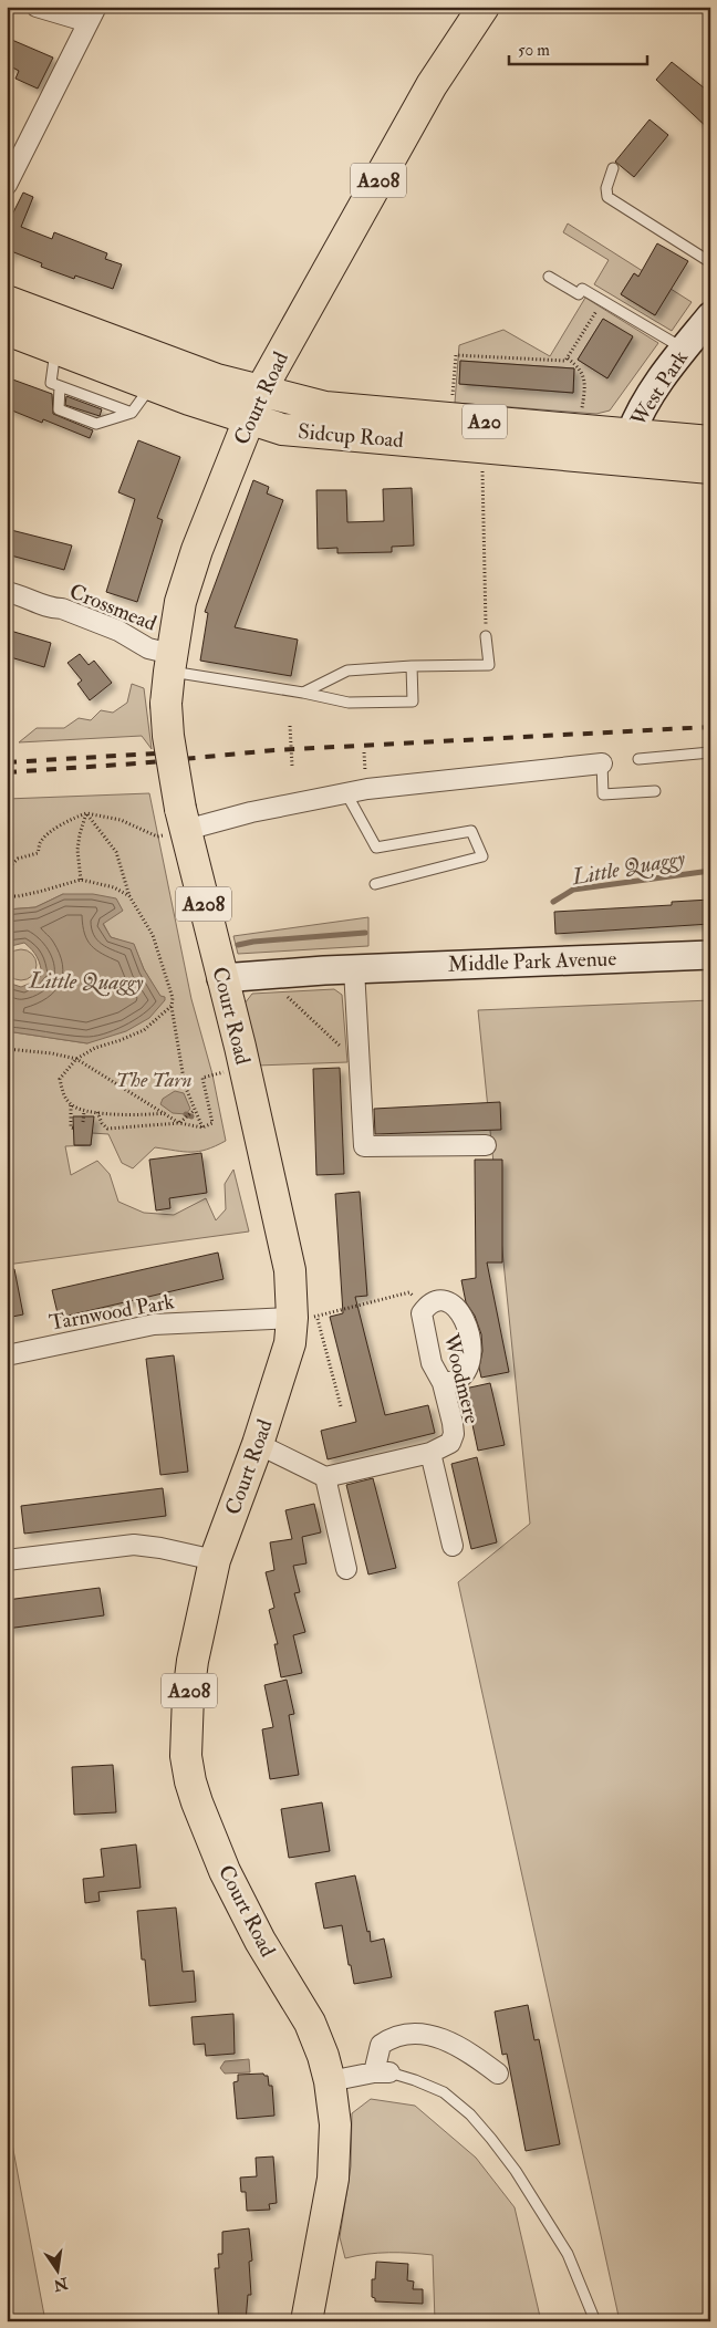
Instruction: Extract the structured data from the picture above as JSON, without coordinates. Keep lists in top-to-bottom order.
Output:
{
  "streets": {
    "main road": [
      "A208",
      "Court Road",
      "A20",
      "Sidcup Road"
    ],
    "street": [
      "West Park",
      "Crossmead",
      "Middle Park Avenue",
      "Tarnwood Park",
      "Woodmere"
    ]
  },
  "crossings": [
    ["West Park", "Sidcup Road"],
    ["Court Road", "Sidcup Road"],
    ["Court Road", "Crossmead"],
    ["Court Road", "Middle Park Avenue"],
    ["Court Road", "Tarnwood Park"]
  ],
  "water": ["Little Quaggy"],
  "parks": ["The Tarn"],
  "scale_bar": "50 m",
  "north": "bottom"
}
